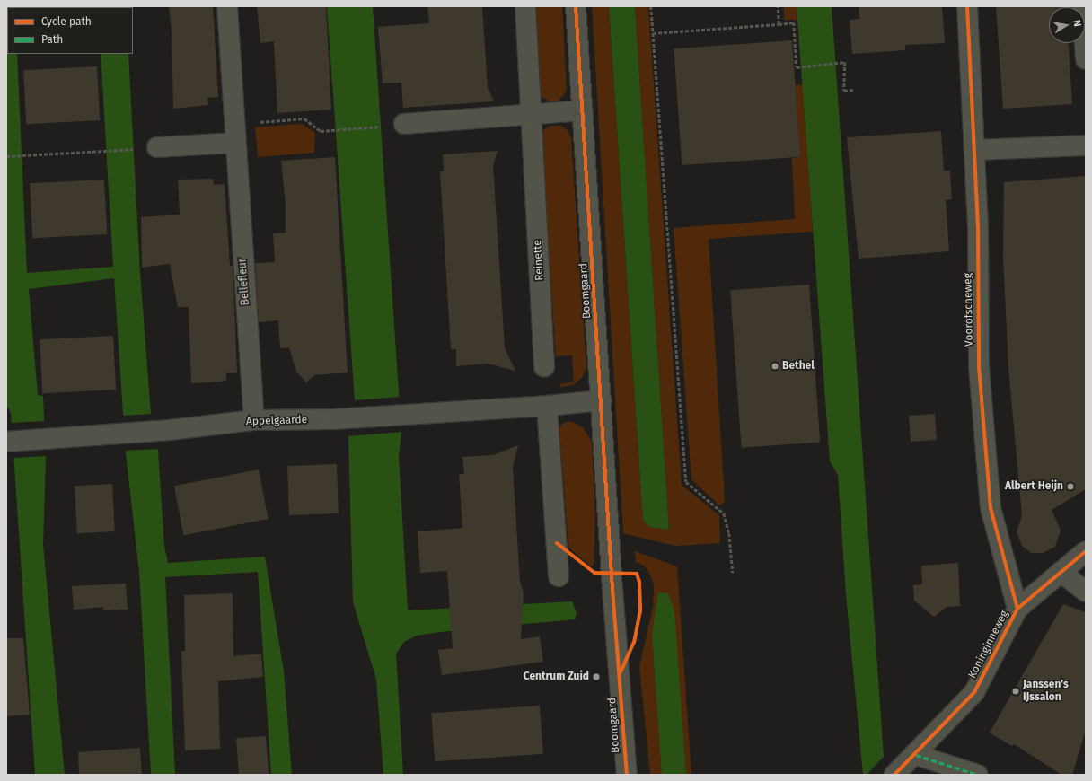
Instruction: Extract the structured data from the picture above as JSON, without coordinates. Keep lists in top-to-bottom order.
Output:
{
  "streets": {
    "street": [
      "Reinette",
      "Bellefleur",
      "Boomgaard",
      "Voorofscheweg",
      "Appelgaarde",
      "Koninginneweg"
    ]
  },
  "crossings": [
    ["Bellefleur", "Appelgaarde"],
    ["Voorofscheweg", "Koninginneweg"]
  ],
  "places": [
    "Bethel",
    "Albert Heijn",
    "Centrum Zuid",
    "Janssen's IJssalon"
  ],
  "legend": ["Cycle path", "Path"],
  "north": "right"
}
